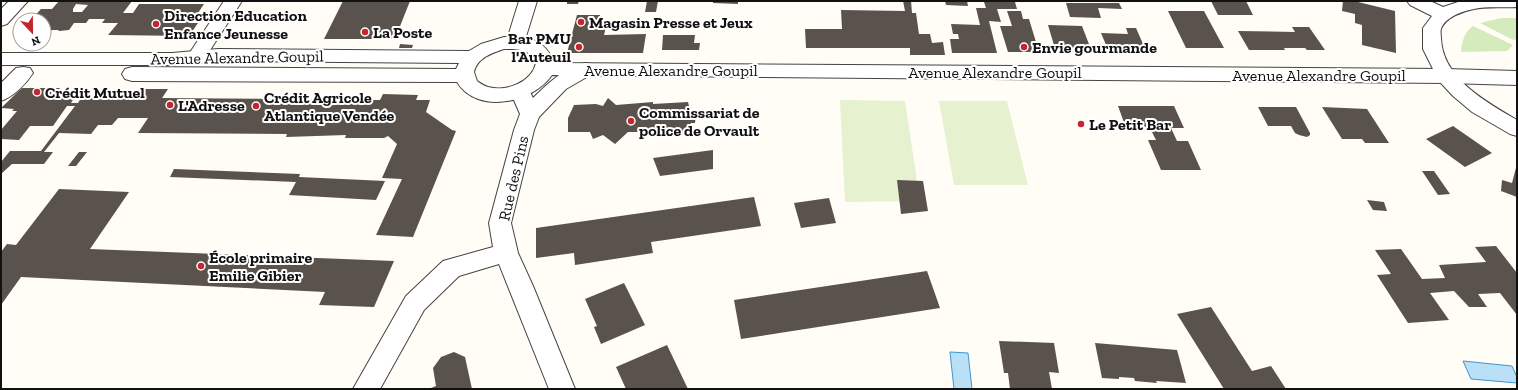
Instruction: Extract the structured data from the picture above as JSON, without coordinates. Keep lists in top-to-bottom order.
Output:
{
  "streets": {
    "street": ["Avenue Alexandre Goupil", "Rue des Pins"]
  },
  "crossings": [
    ["Avenue Alexandre Goupil", "Rue des Pins"]
  ],
  "places": [
    "Magasin Presse et Jeux",
    "Direction Education Enfance Jeunesse",
    "La Poste",
    "Bar PMU l'Auteuil",
    "Envie gourmande",
    "Crédit Mutuel",
    "L'Adresse",
    "Crédit Agricole Atlantique Vendée",
    "Commissariat de police de Orvault",
    "Le Petit Bar",
    "École primaire Emilie Gibier"
  ],
  "north": "bottom"
}
